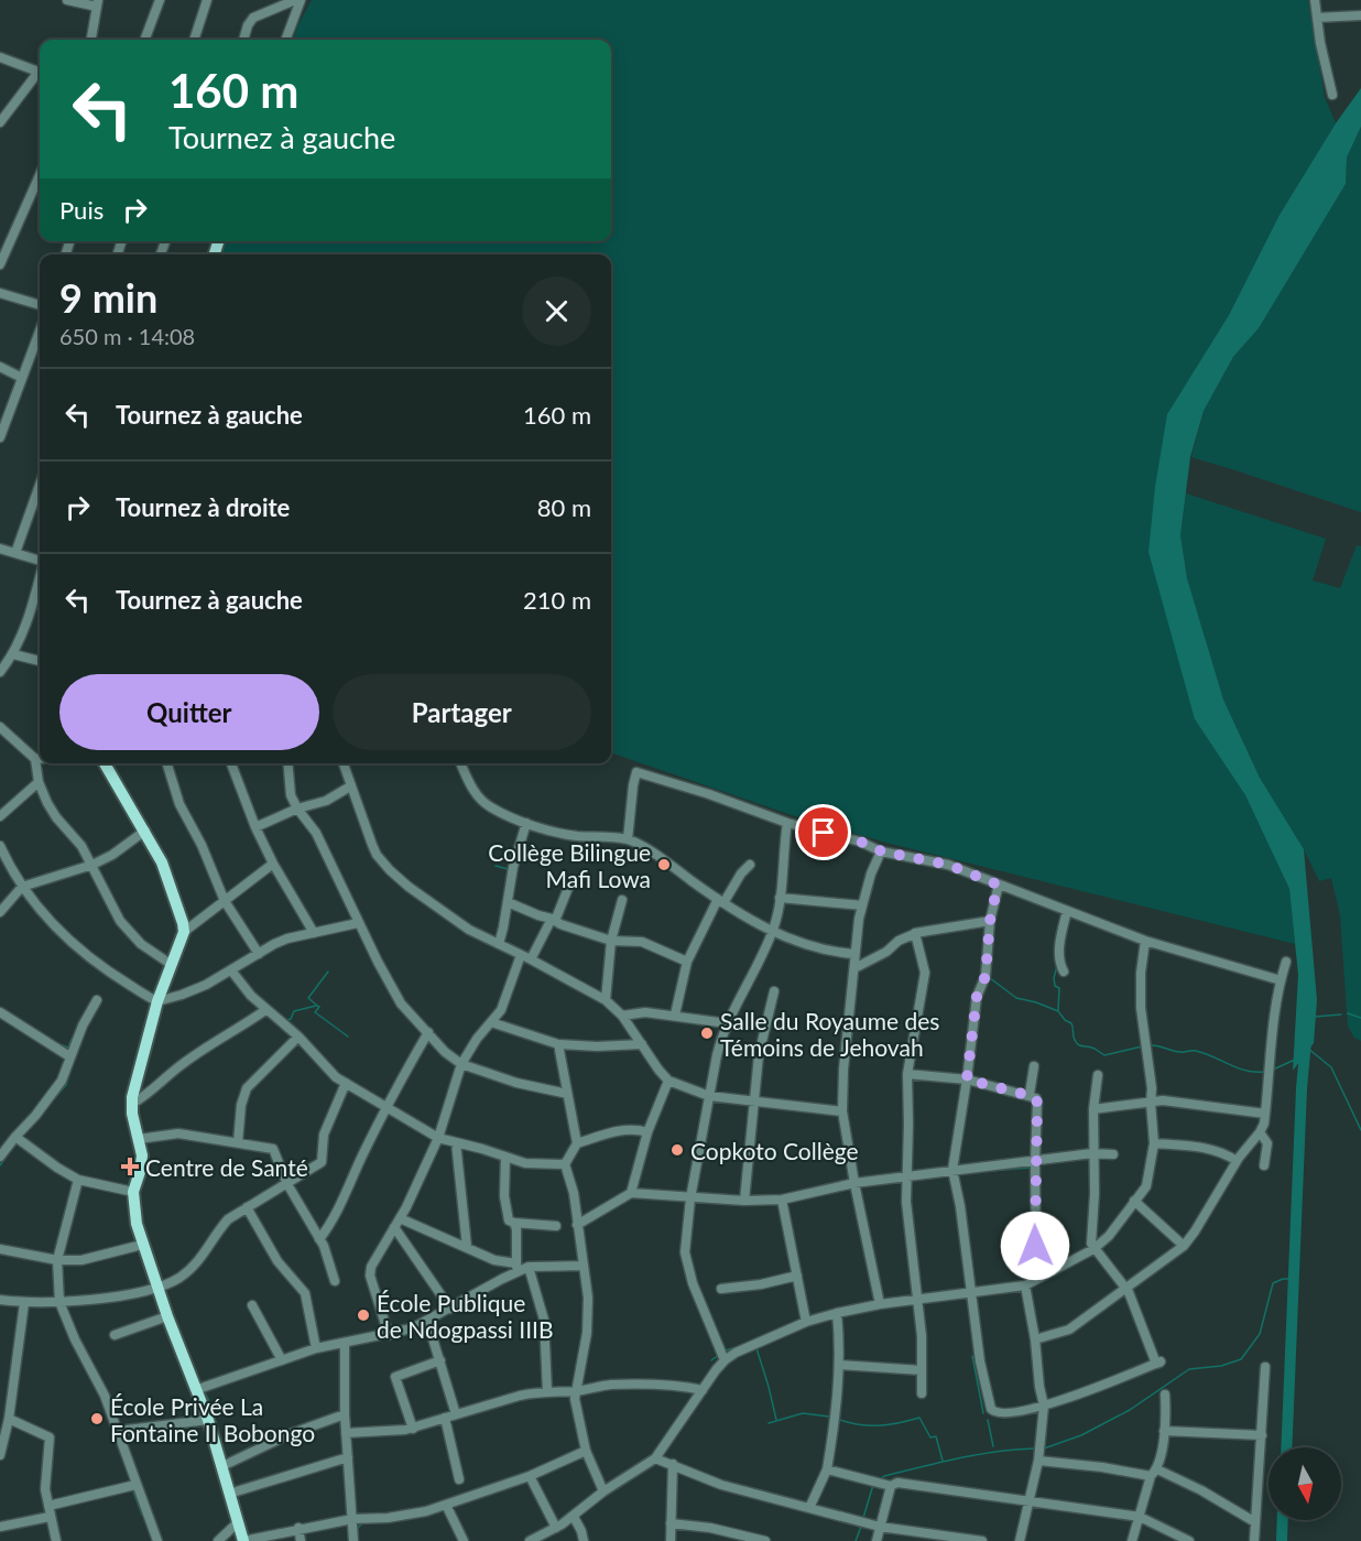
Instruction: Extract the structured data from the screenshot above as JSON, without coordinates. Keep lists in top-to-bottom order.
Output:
{
  "places": {
    "other": [
      "Collège Bilingue Mafi Lowa",
      "Salle du Royaume des Témoins de Jehovah",
      "Copkoto Collège",
      "École Publique de Ndogpassi IIIB",
      "École Privée La Fontaine II Bobongo"
    ],
    "health": ["Centre de Santé"]
  },
  "north": "bottom",
  "page": {
    "turn": ["160 m", "Tournez à gauche"],
    "then": "Puis",
    "heading": ["9 min", "650 m · 14:08"],
    "list": [
      {
        "name": "Tournez à gauche",
        "value": "160 m"
      },
      {
        "name": "Tournez à droite",
        "value": "80 m"
      },
      {
        "name": "Tournez à gauche",
        "value": "210 m"
      }
    ],
    "buttons": ["Quitter", "Partager"]
  }
}
